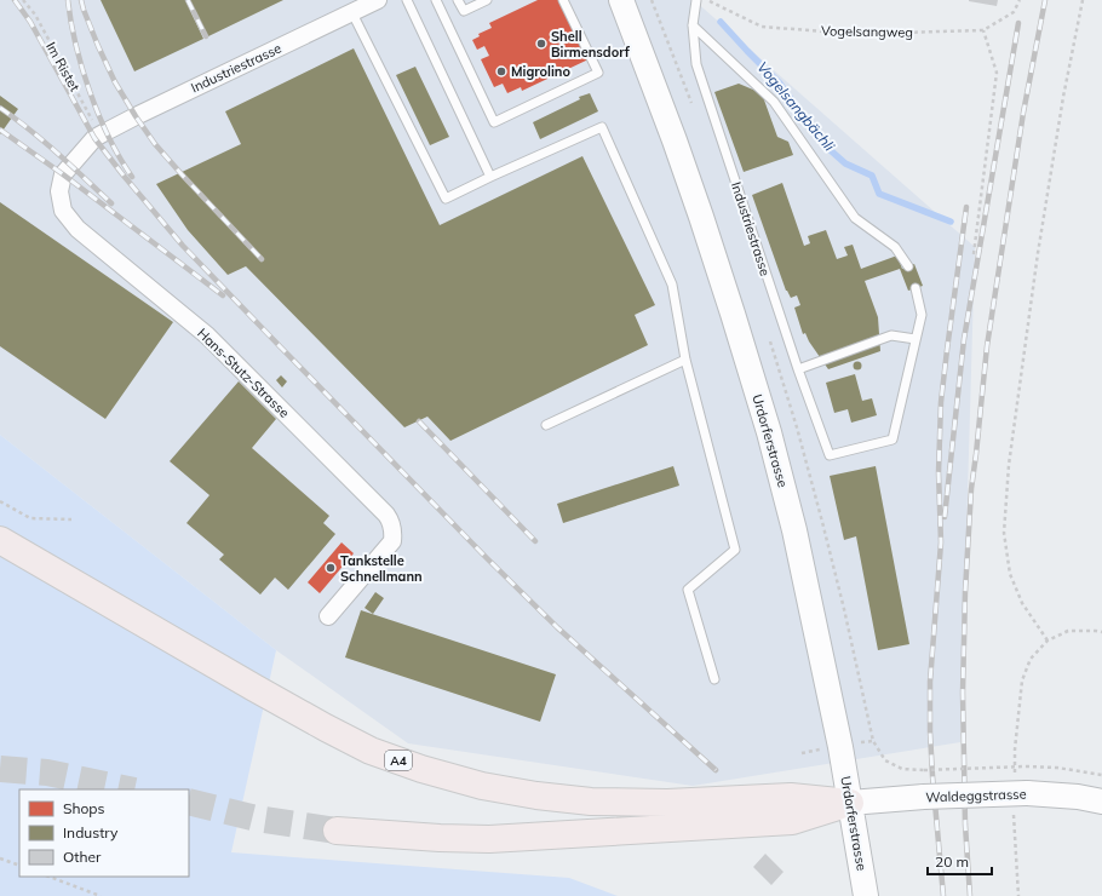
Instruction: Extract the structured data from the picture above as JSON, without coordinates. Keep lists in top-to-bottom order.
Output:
{
  "streets": {
    "highway": ["A4"],
    "main road": ["Urdorferstrasse", "Waldeggstrasse"],
    "street": ["Industriestrasse", "Hans-Stutz-Strasse"],
    "path": ["Vogelsangweg", "Im Ristet"]
  },
  "crossings": [
    ["Im Ristet", "Industriestrasse"],
    ["Im Ristet", "Hans-Stutz-Strasse"],
    ["Industriestrasse", "Hans-Stutz-Strasse"],
    ["Urdorferstrasse", "A4"],
    ["Urdorferstrasse", "Waldeggstrasse"],
    ["A4", "Waldeggstrasse"]
  ],
  "water": ["Vogelsangbächli"],
  "places": ["Shell Birmensdorf", "Migrolino", "Tankstelle Schnellmann"],
  "legend": ["Shops", "Industry", "Other"],
  "scale_bar": "20 m"
}
